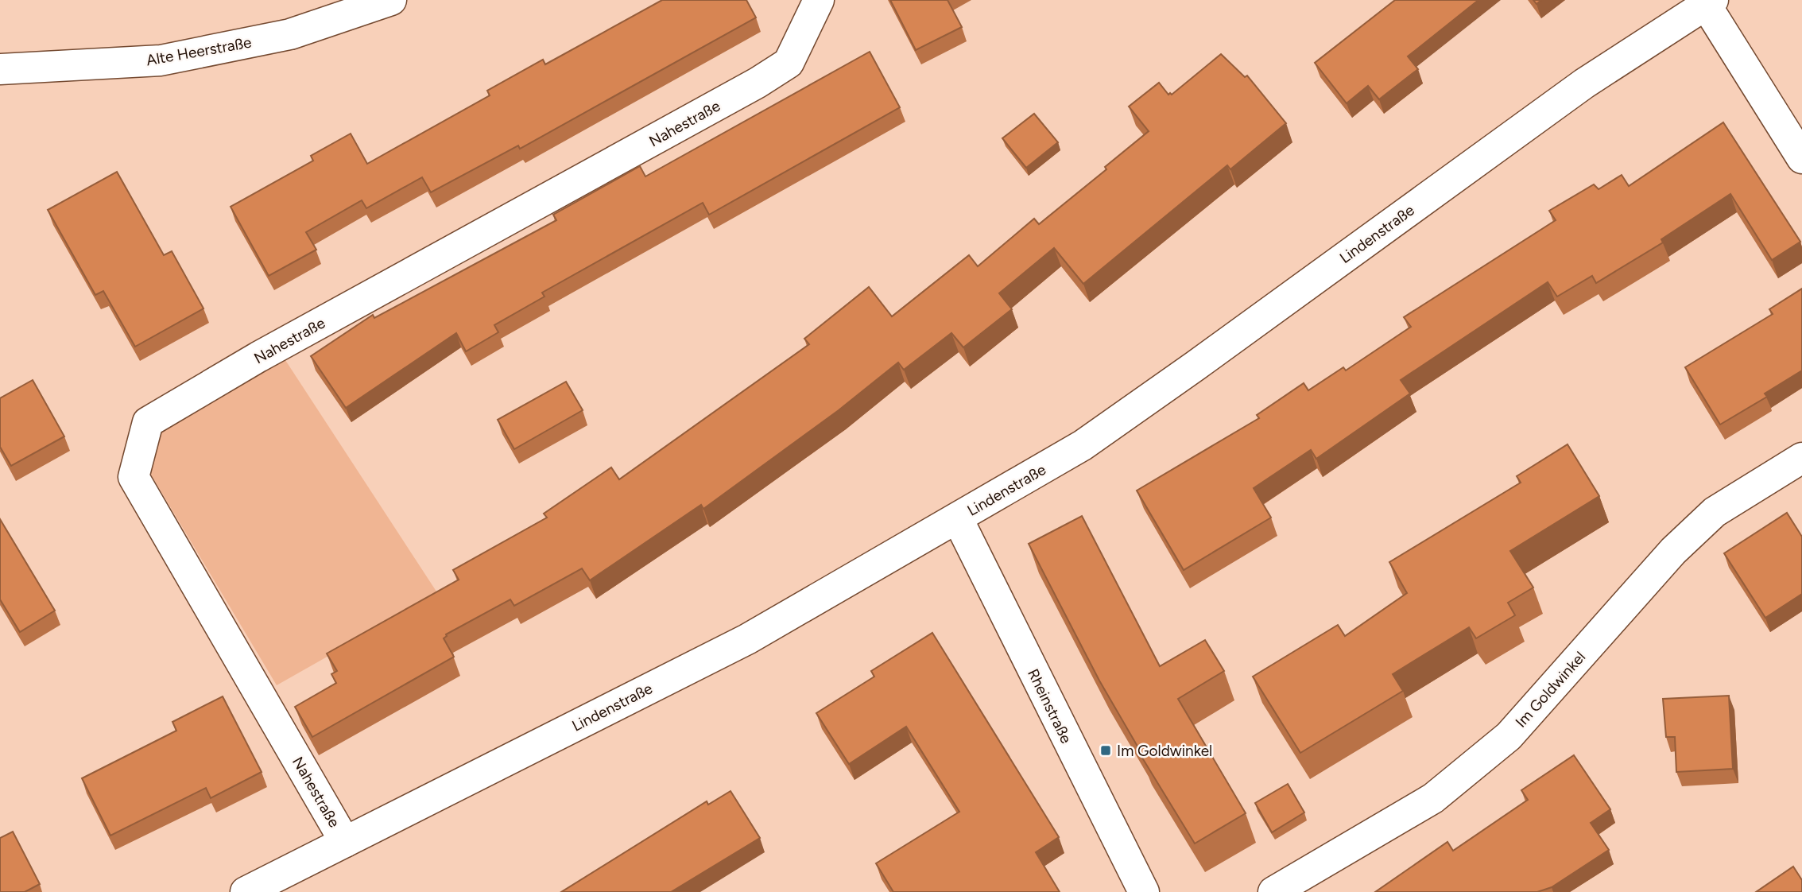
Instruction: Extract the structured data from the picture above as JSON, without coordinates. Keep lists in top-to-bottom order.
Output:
{
  "streets": {
    "street": [
      "Alte Heerstraße",
      "Nahestraße",
      "Lindenstraße",
      "Im Goldwinkel",
      "Rheinstraße"
    ]
  },
  "crossings": [
    ["Nahestraße", "Lindenstraße"],
    ["Lindenstraße", "Rheinstraße"]
  ],
  "places": {
    "transit": ["Im Goldwinkel"]
  }
}
